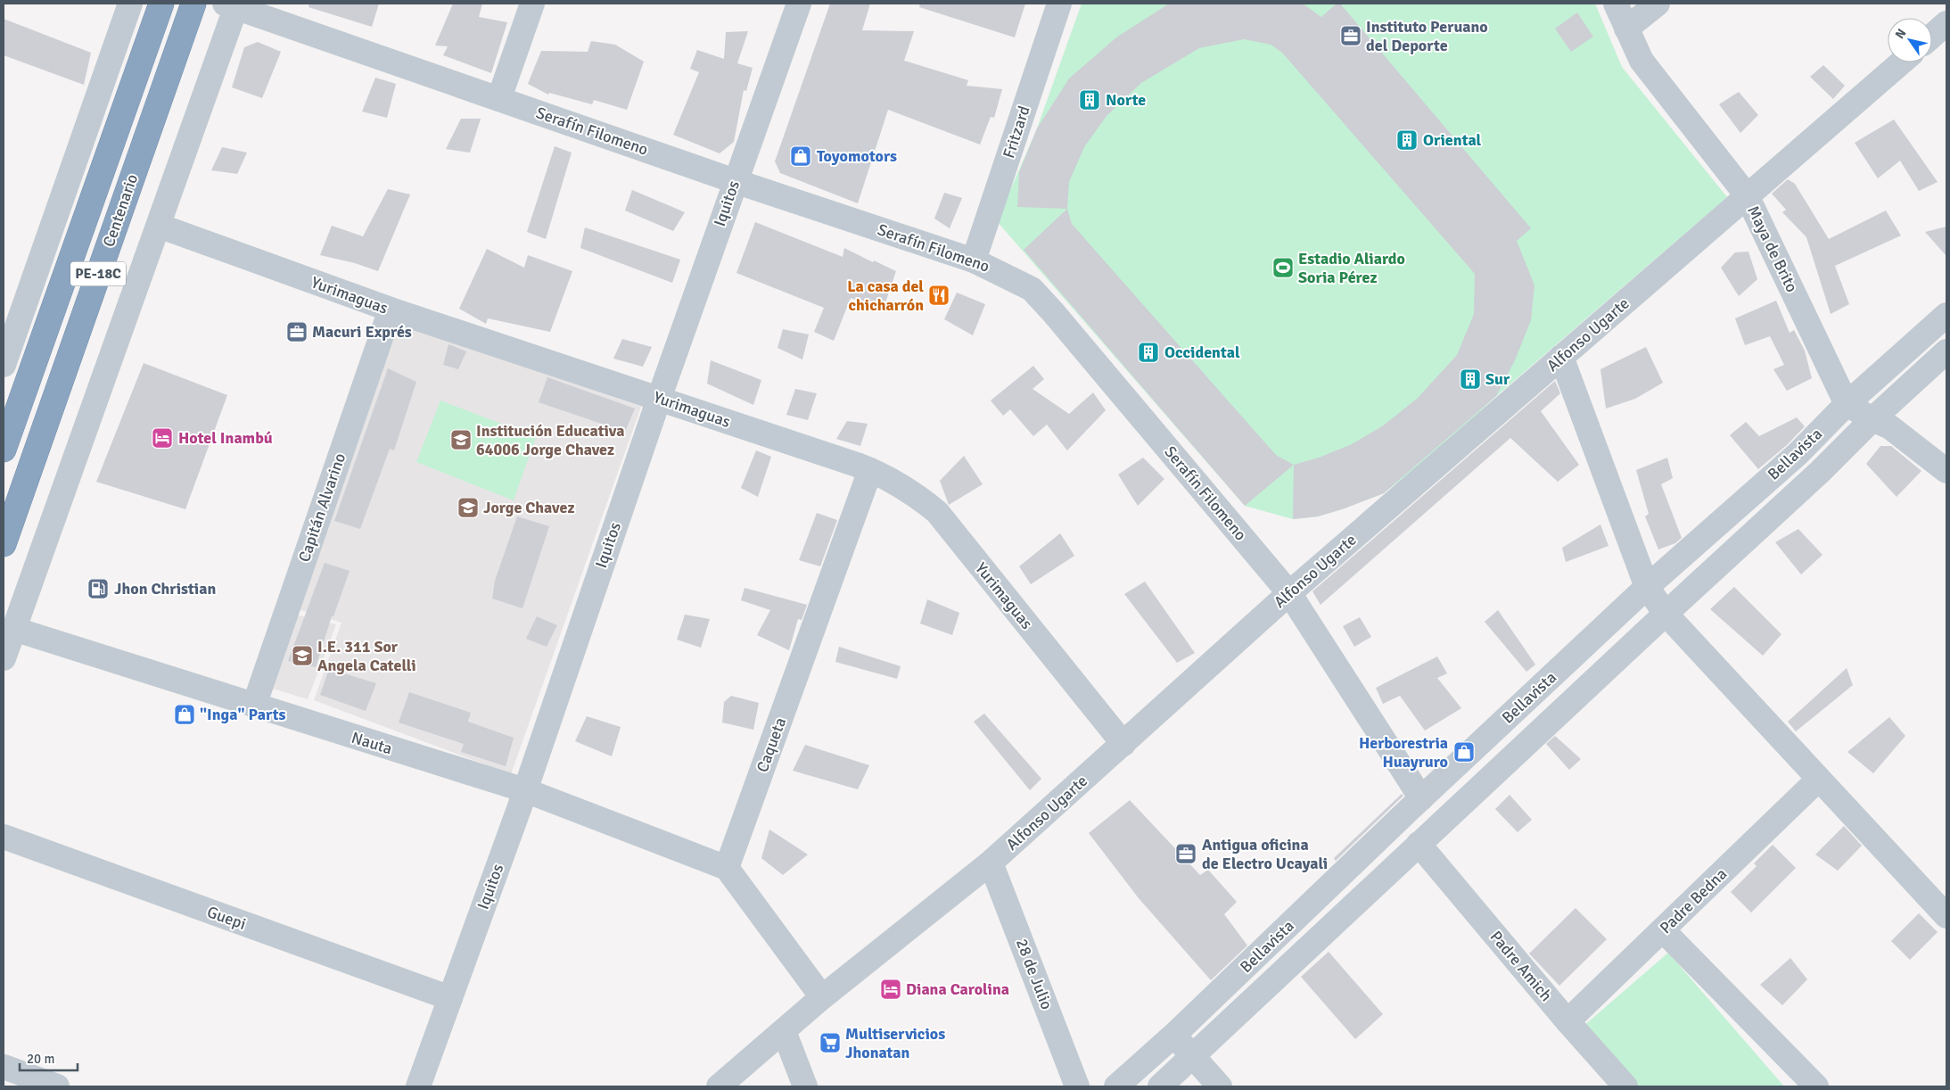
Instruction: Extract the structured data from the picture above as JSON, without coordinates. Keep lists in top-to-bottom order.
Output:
{
  "streets": {
    "highway": ["Centenario", "PE-18C"],
    "street": [
      "Serafín Filomeno",
      "Fritzard",
      "Iquitos",
      "Maya de Brito",
      "Yurimaguas",
      "Alfonso Ugarte",
      "Bellavista",
      "Capitán Alvarino",
      "Nauta",
      "Caqueta",
      "Padre Bedna",
      "Guepi",
      "Padre Amich",
      "28 de Julio"
    ]
  },
  "crossings": [
    ["Serafín Filomeno", "Fritzard"],
    ["Serafín Filomeno", "Iquitos"],
    ["Serafín Filomeno", "Alfonso Ugarte"],
    ["Serafín Filomeno", "Bellavista"],
    ["Iquitos", "Yurimaguas"],
    ["Iquitos", "Nauta"],
    ["Iquitos", "Guepi"],
    ["Maya de Brito", "Alfonso Ugarte"],
    ["Maya de Brito", "Bellavista"],
    ["Yurimaguas", "Alfonso Ugarte"],
    ["Yurimaguas", "Capitán Alvarino"],
    ["Yurimaguas", "Caqueta"],
    ["Alfonso Ugarte", "28 de Julio"],
    ["Bellavista", "Padre Amich"],
    ["Capitán Alvarino", "Nauta"],
    ["Nauta", "Caqueta"],
    ["Padre Bedna", "Padre Amich"]
  ],
  "places": {
    "office": ["Instituto Peruano del Deporte", "Macuri Exprés", "Antigua oficina de Electro Ucayali"],
    "building": [
      "Norte",
      "Oriental",
      "Occidental",
      "Sur"
    ],
    "shop": ["Toyomotors", "\"Inga\" Parts", "Herborestria Huayruro"],
    "sports": ["Estadio Aliardo Soria Pérez"],
    "restaurant": ["La casa del chicharrón"],
    "hotel": ["Hotel Inambú", "Diana Carolina"],
    "school or university": ["Institución Educativa 64006 Jorge Chavez", "Jorge Chavez", "I.E. 311 Sor Angela Catelli"],
    "fuel station": ["Jhon Christian"],
    "supermarket": ["Multiservicios Jhonatan"]
  },
  "scale_bar": "20 m",
  "north": "top left"
}
